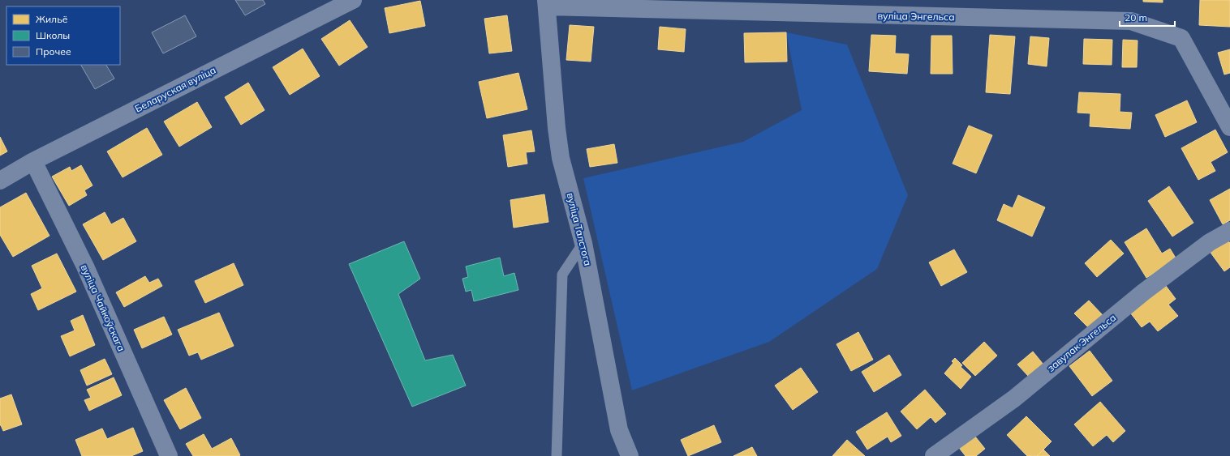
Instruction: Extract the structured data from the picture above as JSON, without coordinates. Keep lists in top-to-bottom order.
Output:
{
  "streets": {
    "street": [
      "вуліца Энгельса",
      "Беларуская вуліца",
      "вуліца Талстога",
      "вуліца Чайкоўскага",
      "завулак Энгельса"
    ]
  },
  "crossings": [
    ["вуліца Энгельса", "вуліца Талстога"],
    ["Беларуская вуліца", "вуліца Чайкоўскага"]
  ],
  "legend": ["Жильё", "Школы", "Прочее"],
  "scale_bar": "20 m"
}
